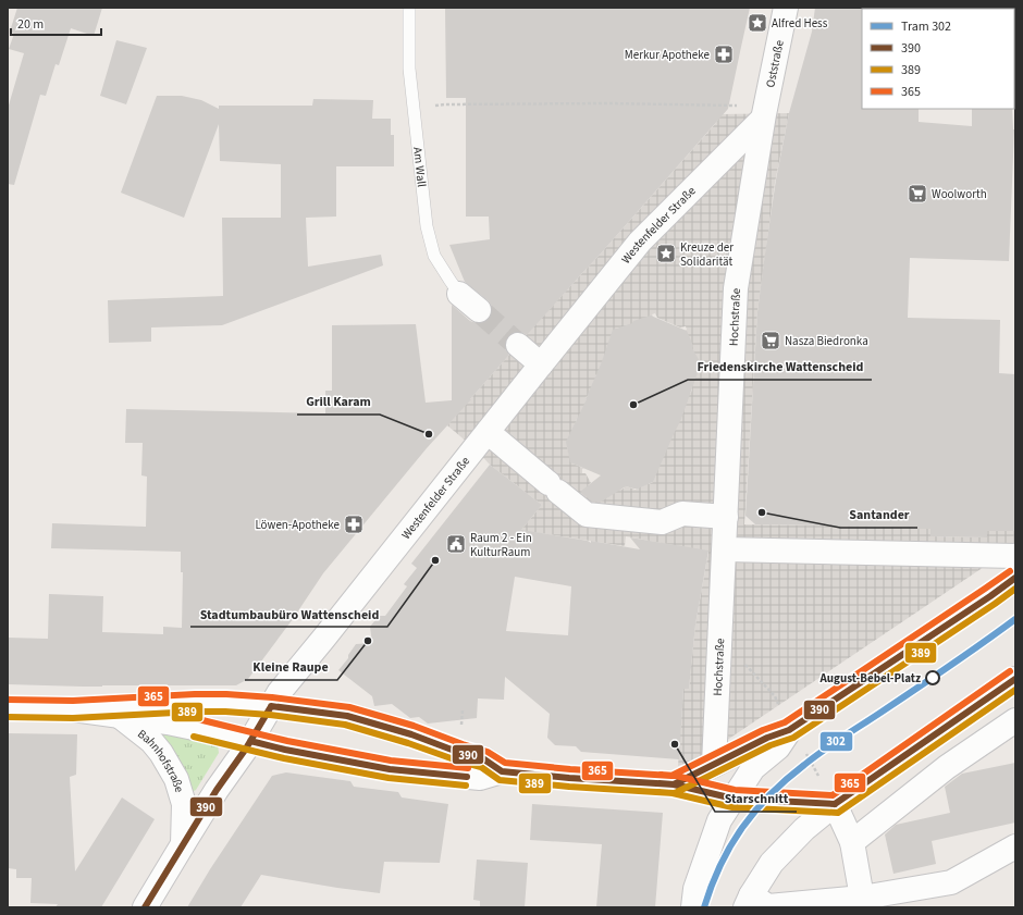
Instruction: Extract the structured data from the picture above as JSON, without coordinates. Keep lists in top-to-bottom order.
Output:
{
  "streets": {
    "street": [
      "Oststraße",
      "Am Wall",
      "Westenfelder Straße",
      "Hochstraße",
      "Bahnhofstraße"
    ]
  },
  "crossings": [
    ["Oststraße", "Westenfelder Straße"],
    ["Oststraße", "Hochstraße"],
    ["Westenfelder Straße", "Hochstraße"],
    ["Westenfelder Straße", "Bahnhofstraße"]
  ],
  "places": {
    "place": ["Alfred Hess", "Kreuze der Solidarität"],
    "pharmacy": ["Merkur Apotheke", "Löwen-Apotheke"],
    "supermarket": ["Woolworth", "Nasza Biedronka"],
    "other": [
      "Friedenskirche Wattenscheid",
      "Grill Karam",
      "Santander",
      "Stadtumbaubüro Wattenscheid",
      "Kleine Raupe",
      "August-Bebel-Platz",
      "Starschnitt"
    ],
    "public building": ["Raum 2 - Ein KulturRaum"]
  },
  "lines": [
    "transit line 365",
    "transit line 390",
    "transit line 389",
    "tram line 302"
  ],
  "legend": [
    "Tram 302",
    "390",
    "389",
    "365"
  ],
  "scale_bar": "20 m"
}
